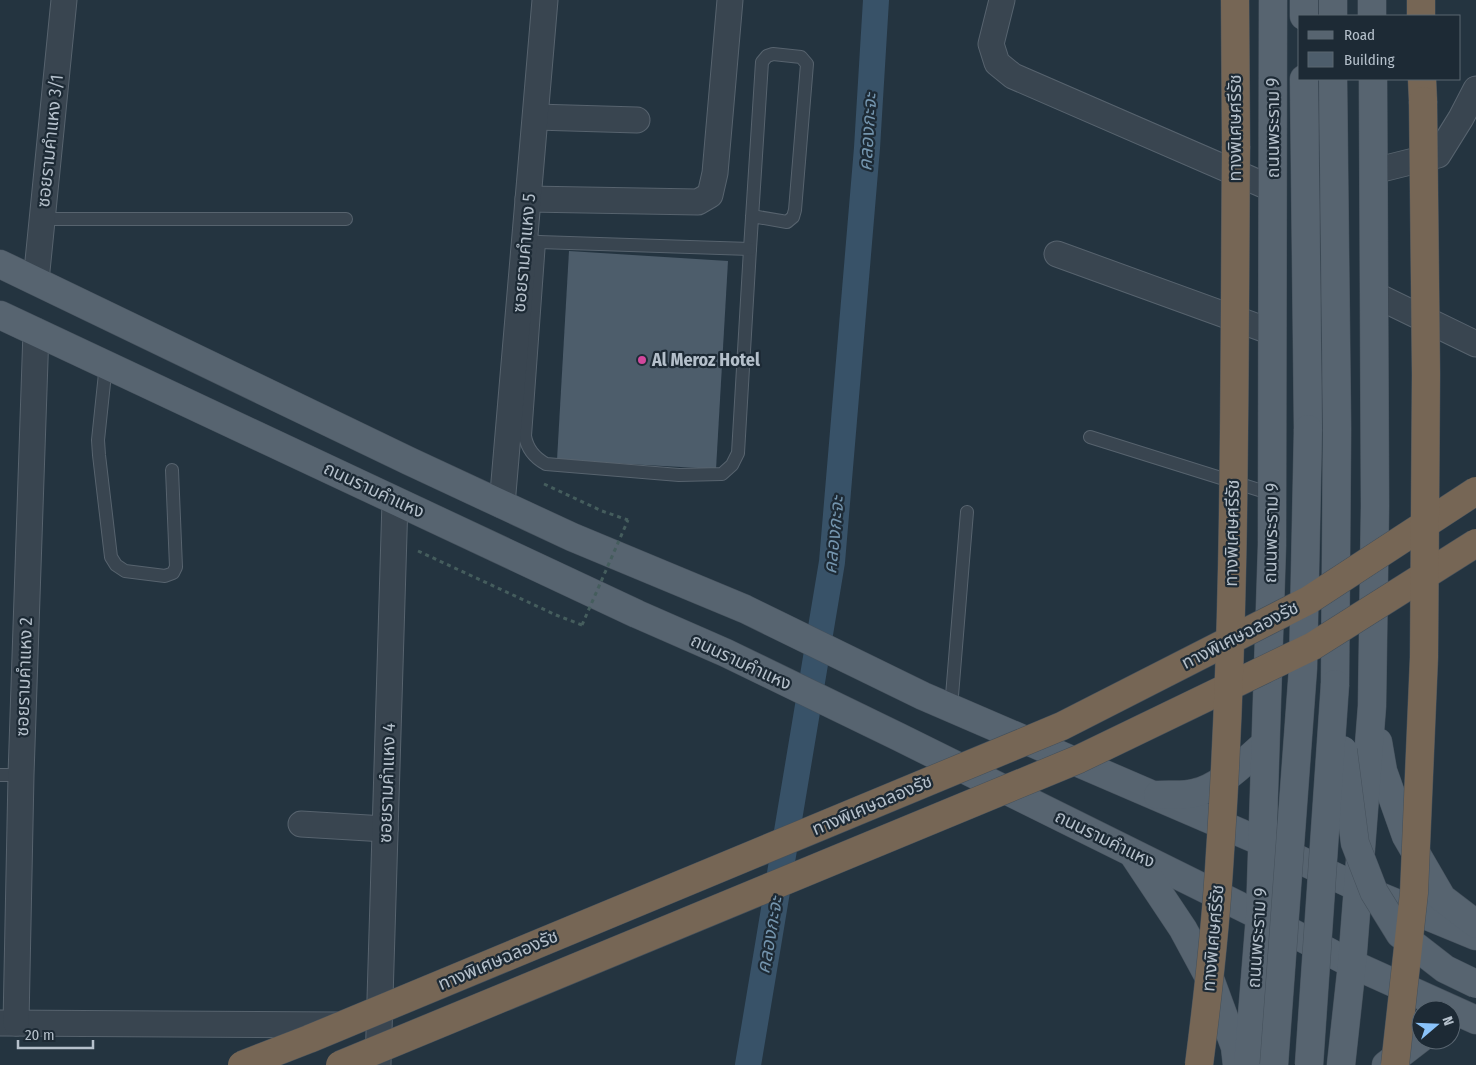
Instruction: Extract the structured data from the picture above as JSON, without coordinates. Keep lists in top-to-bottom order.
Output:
{
  "streets": {
    "highway": ["ทางพิเศษศรีรัช", "ทางพิเศษฉลองรัช"],
    "main road": ["ถนนพระราม 9", "ถนนรามคำแหง"],
    "street": [
      "ซอยรามคำแหง 3/1",
      "ซอยรามคำแหง 5",
      "ซอยรามคำแหง 2",
      "ซอยรามคำแหง 4"
    ]
  },
  "crossings": [
    ["ถนนพระราม 9", "ถนนรามคำแหง"],
    ["ถนนรามคำแหง", "ซอยรามคำแหง 2"],
    ["ถนนรามคำแหง", "ซอยรามคำแหง 4"]
  ],
  "water": ["คลองกะจะ"],
  "places": ["Al Meroz Hotel"],
  "legend": ["Road", "Building"],
  "scale_bar": "20 m",
  "north": "right"
}
